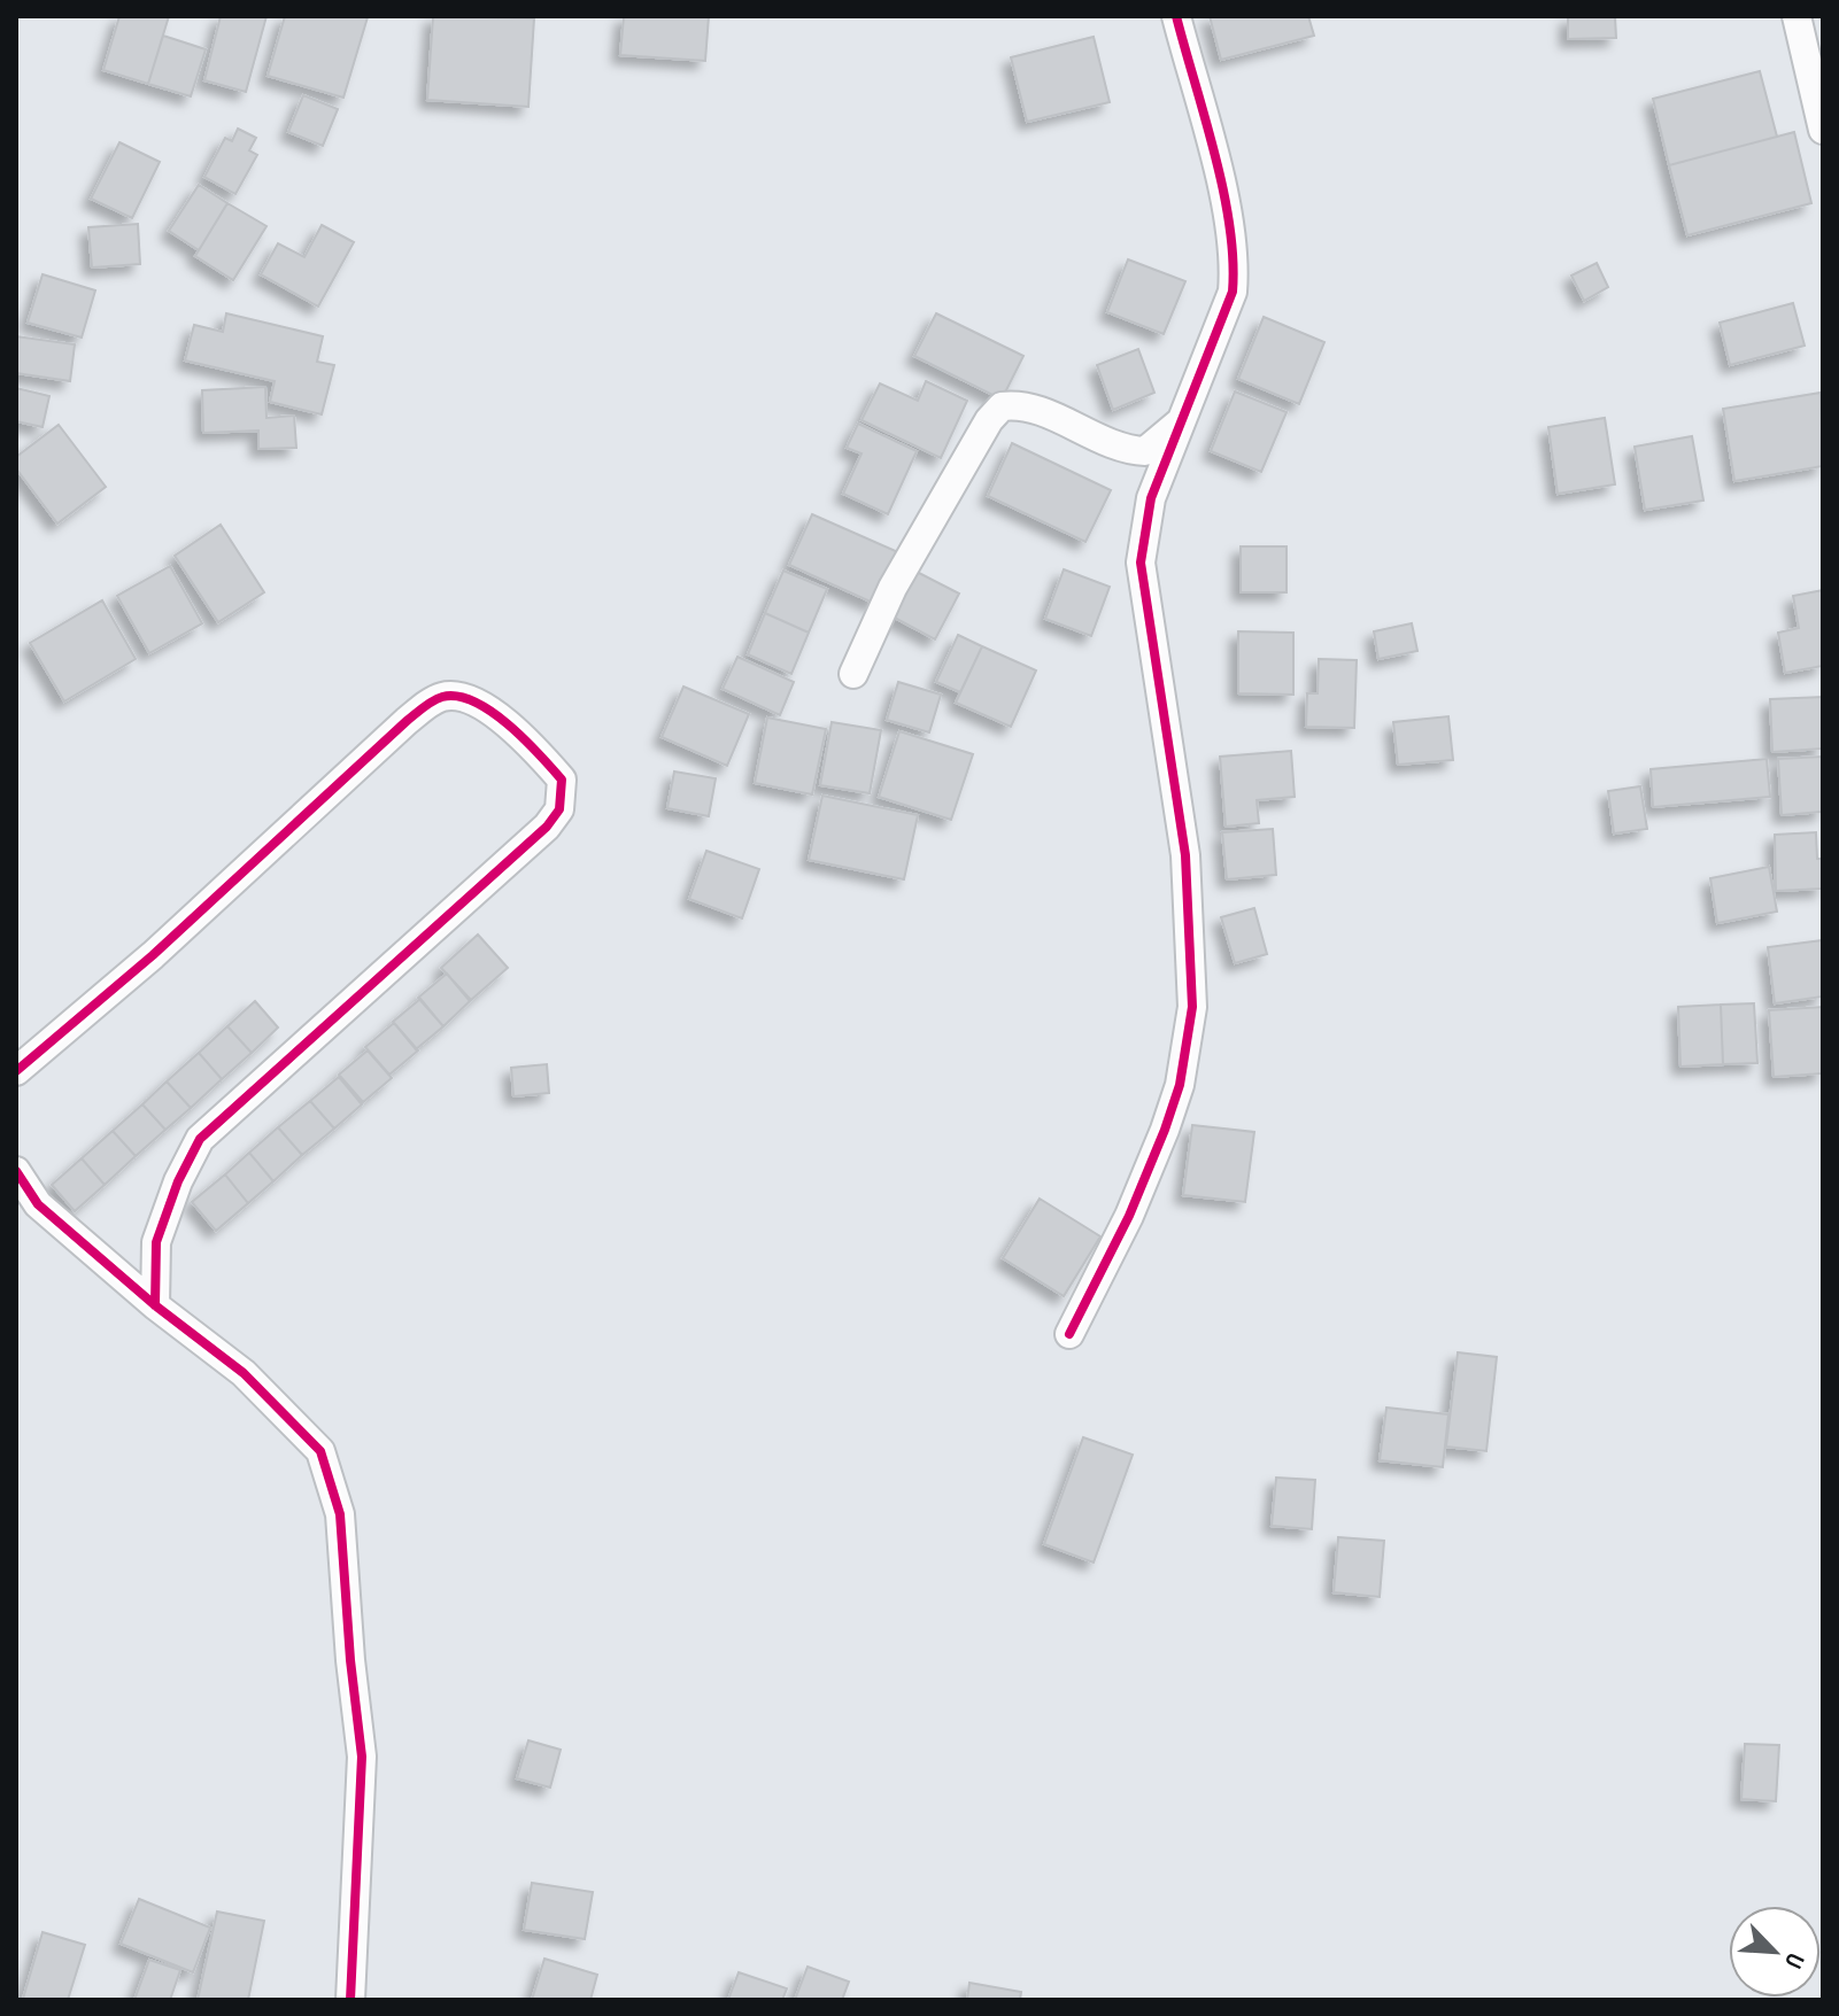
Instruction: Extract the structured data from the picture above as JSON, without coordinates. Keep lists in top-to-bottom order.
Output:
{
  "north": "bottom right"
}
